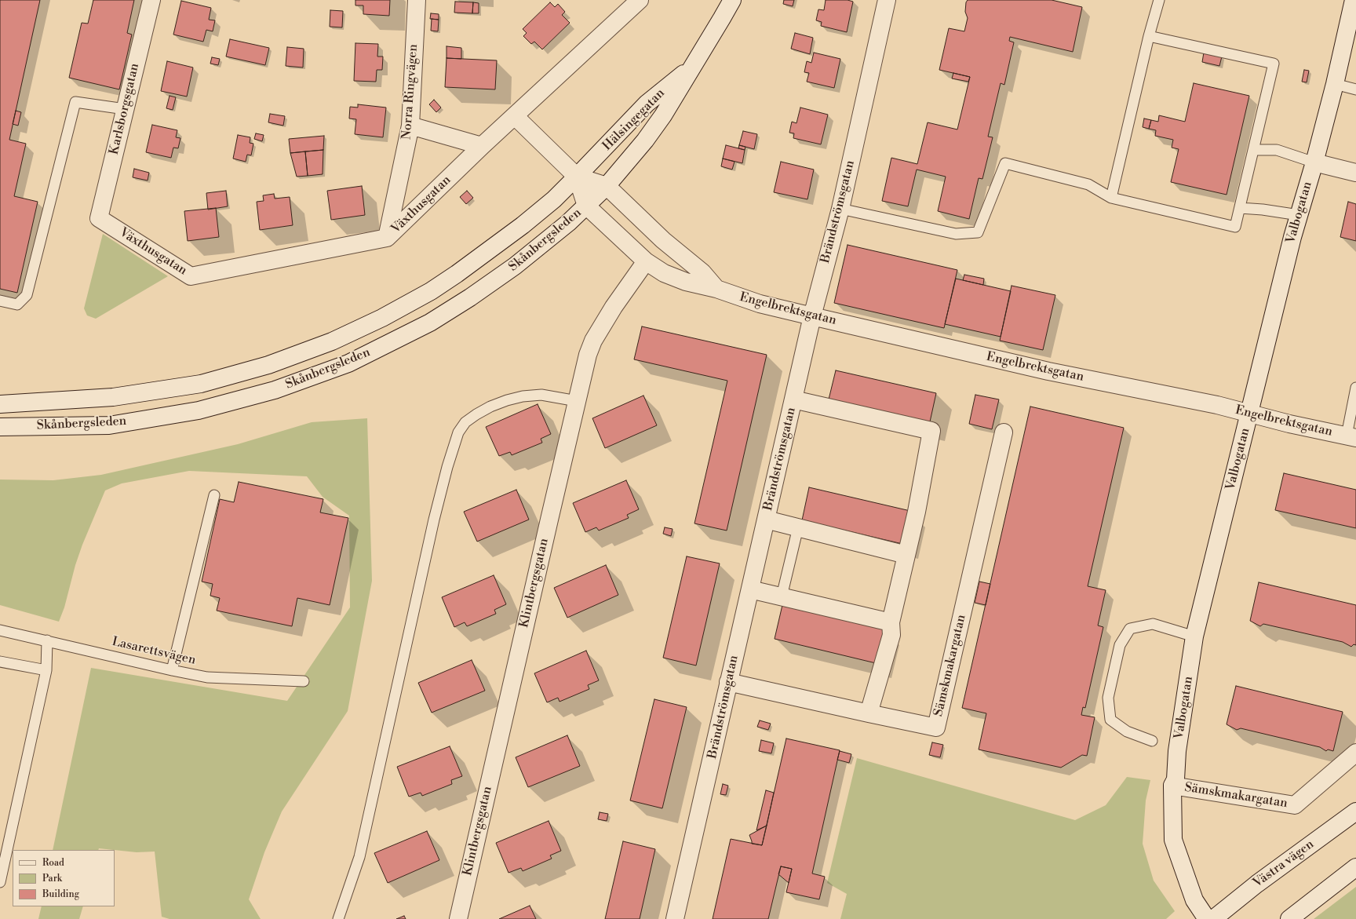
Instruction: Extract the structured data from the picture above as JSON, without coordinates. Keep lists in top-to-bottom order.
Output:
{
  "streets": {
    "street": [
      "Norra Ringvägen",
      "Karlsborgsgatan",
      "Hälsingegatan",
      "Växthusgatan",
      "Brändströmsgatan",
      "Valbogatan",
      "Skånbergsleden",
      "Engelbrektsgatan",
      "Klintbergsgatan",
      "Sämskmakargatan",
      "Västra vägen"
    ],
    "lane": ["Lasarettsvägen"]
  },
  "crossings": [
    ["Norra Ringvägen", "Växthusgatan"],
    ["Karlsborgsgatan", "Växthusgatan"],
    ["Hälsingegatan", "Skånbergsleden"],
    ["Hälsingegatan", "Engelbrektsgatan"],
    ["Brändströmsgatan", "Engelbrektsgatan"],
    ["Brändströmsgatan", "Sämskmakargatan"],
    ["Valbogatan", "Engelbrektsgatan"],
    ["Valbogatan", "Sämskmakargatan"],
    ["Skånbergsleden", "Engelbrektsgatan"],
    ["Engelbrektsgatan", "Klintbergsgatan"]
  ],
  "legend": ["Road", "Park", "Building"]
}
